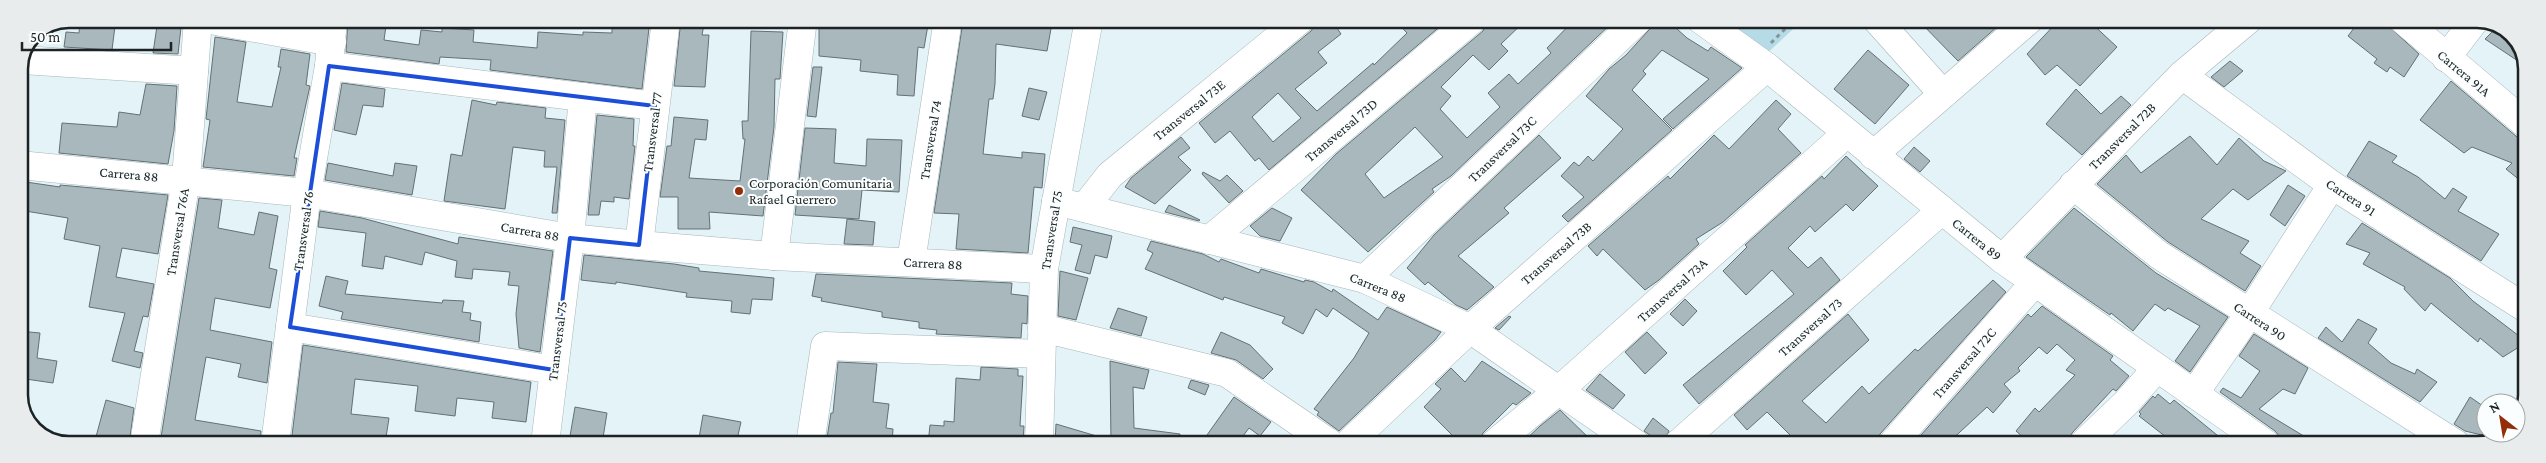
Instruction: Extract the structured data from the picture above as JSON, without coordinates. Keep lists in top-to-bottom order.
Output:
{
  "streets": {
    "street": [
      "Carrera 91A",
      "Transversal 73E",
      "Transversal 73D",
      "Transversal 77",
      "Transversal 72B",
      "Transversal 74",
      "Transversal 73C",
      "Carrera 88",
      "Carrera 91",
      "Transversal 75",
      "Transversal 76",
      "Transversal 76A",
      "Carrera 89",
      "Transversal 73B",
      "Transversal 73A",
      "Carrera 90",
      "Transversal 73",
      "Transversal 72C"
    ]
  },
  "crossings": [
    ["Transversal 73E", "Carrera 88"],
    ["Transversal 73D", "Carrera 88"],
    ["Transversal 77", "Carrera 88"],
    ["Transversal 72B", "Carrera 91"],
    ["Transversal 72B", "Carrera 89"],
    ["Transversal 72B", "Carrera 90"],
    ["Transversal 74", "Carrera 88"],
    ["Transversal 73C", "Carrera 88"],
    ["Carrera 88", "Transversal 75"],
    ["Carrera 88", "Transversal 76"],
    ["Carrera 88", "Transversal 76A"],
    ["Carrera 88", "Transversal 73B"],
    ["Carrera 88", "Transversal 73A"],
    ["Carrera 89", "Transversal 73B"],
    ["Carrera 89", "Transversal 73A"],
    ["Carrera 89", "Transversal 73"],
    ["Carrera 89", "Transversal 72C"]
  ],
  "places": ["Corporación Comunitaria Rafael Guerrero"],
  "scale_bar": "50 m",
  "north": "top left"
}
